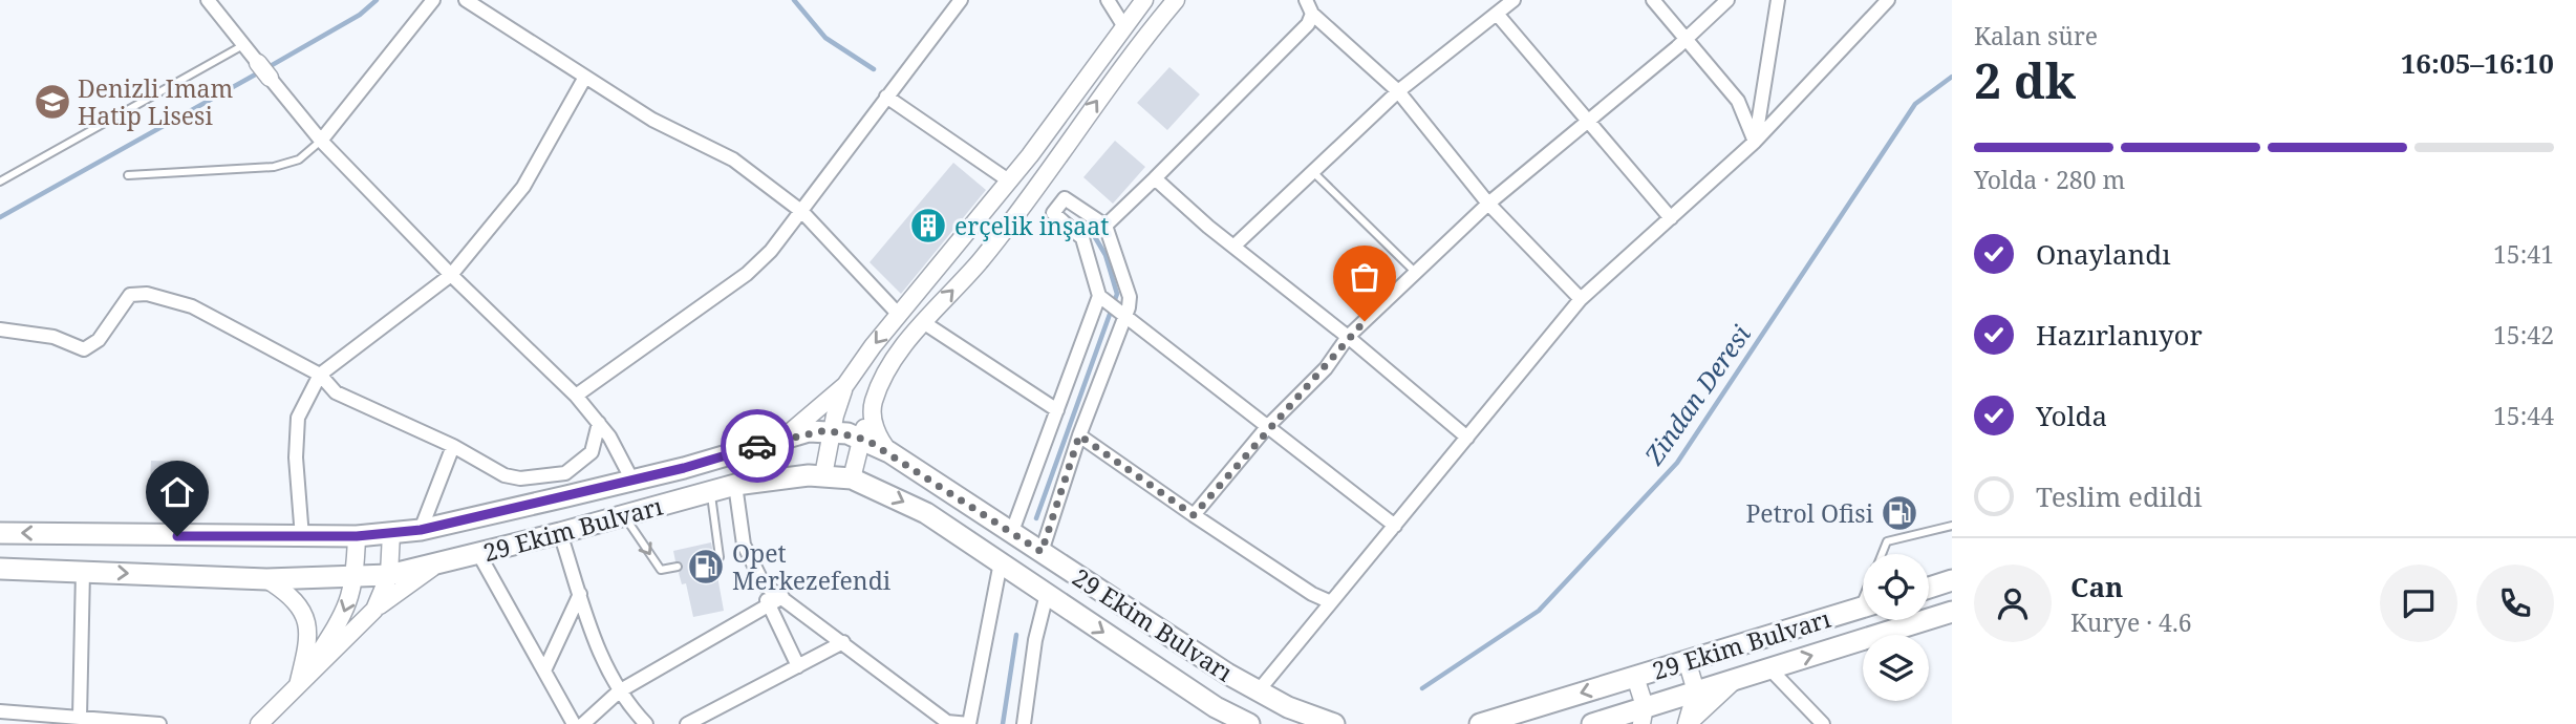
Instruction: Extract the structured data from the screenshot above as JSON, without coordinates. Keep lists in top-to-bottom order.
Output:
{
  "streets": {
    "main road": ["29 Ekim Bulvarı"]
  },
  "water": ["Zindan Deresi"],
  "places": {
    "school or university": ["Denizli Imam Hatip Lisesi"],
    "building": ["erçelik inşaat"],
    "fuel station": ["Petrol Ofisi", "Opet Merkezefendi"]
  },
  "page": {
    "heading": ["2 dk", "Kalan süre", "16:05–16:10"],
    "panel": ["Can", "Kurye · 4.6"],
    "bar": "Yolda · 280 m",
    "list": [
      ["Onaylandı", "15:41"],
      ["Hazırlanıyor", "15:42"],
      ["Yolda", "15:44"],
      "Teslim edildi"
    ]
  }
}
